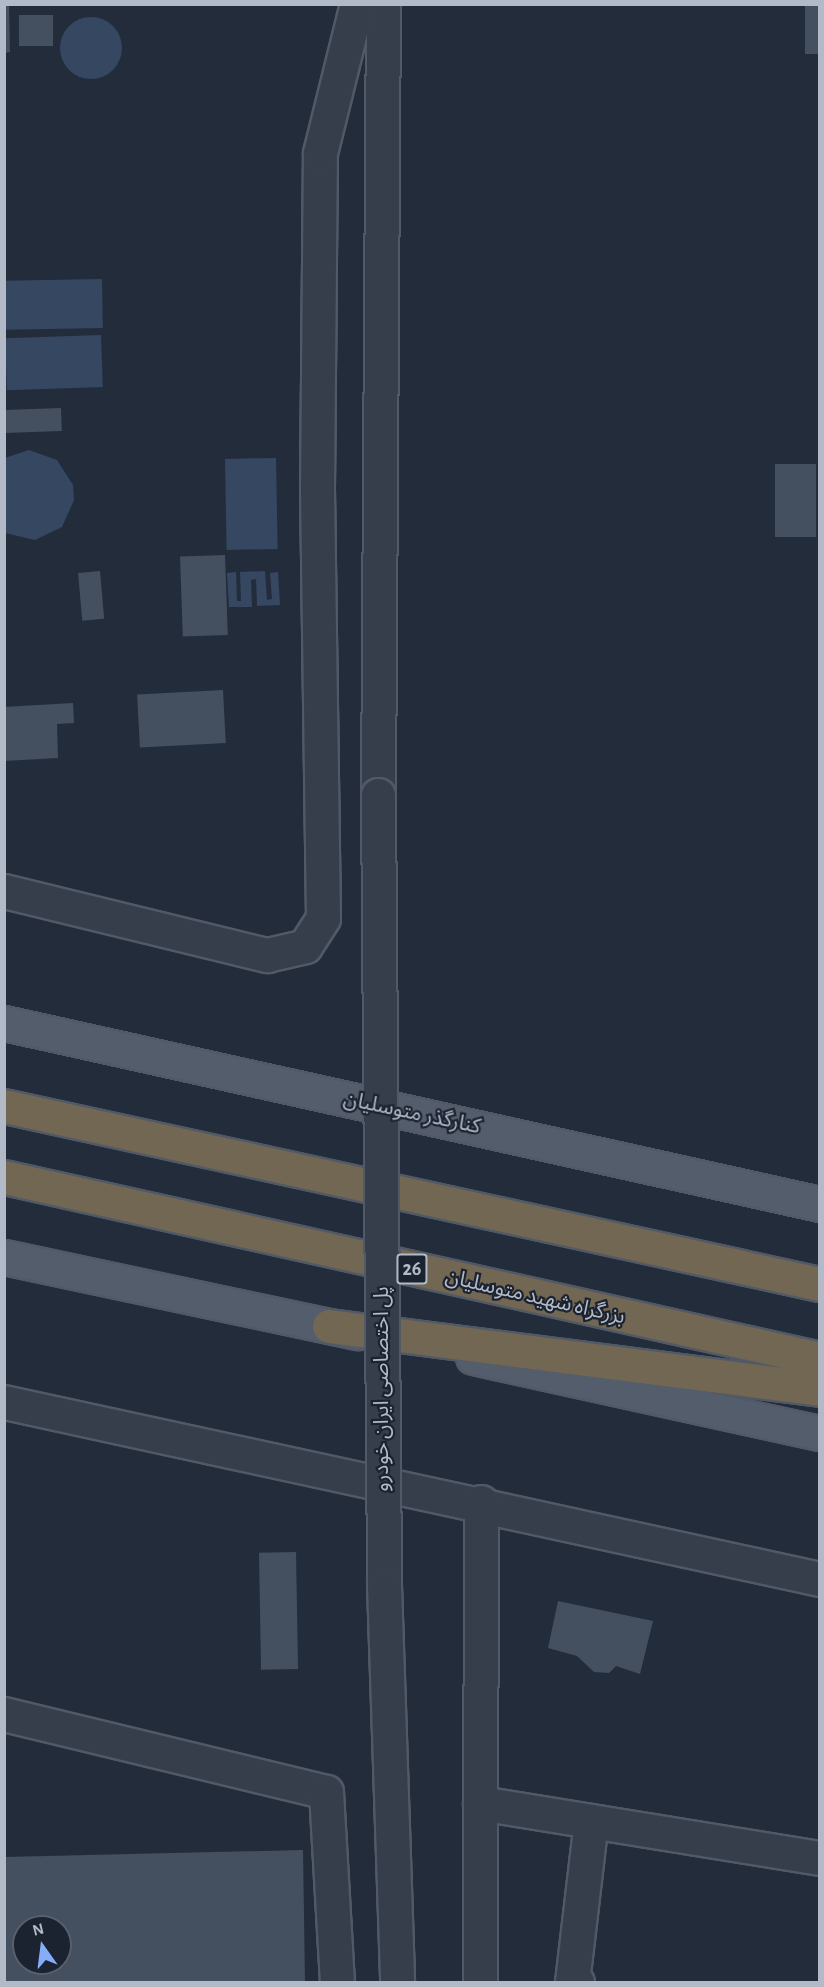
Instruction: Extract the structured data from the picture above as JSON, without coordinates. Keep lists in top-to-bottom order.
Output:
{
  "streets": {
    "highway": ["26", "بزرگراه شهید متوسلیان"],
    "main road": ["کنارگذر متوسلیان"],
    "street": ["پل اختصاصی ایران خودرو"]
  },
  "north": "top"
}
